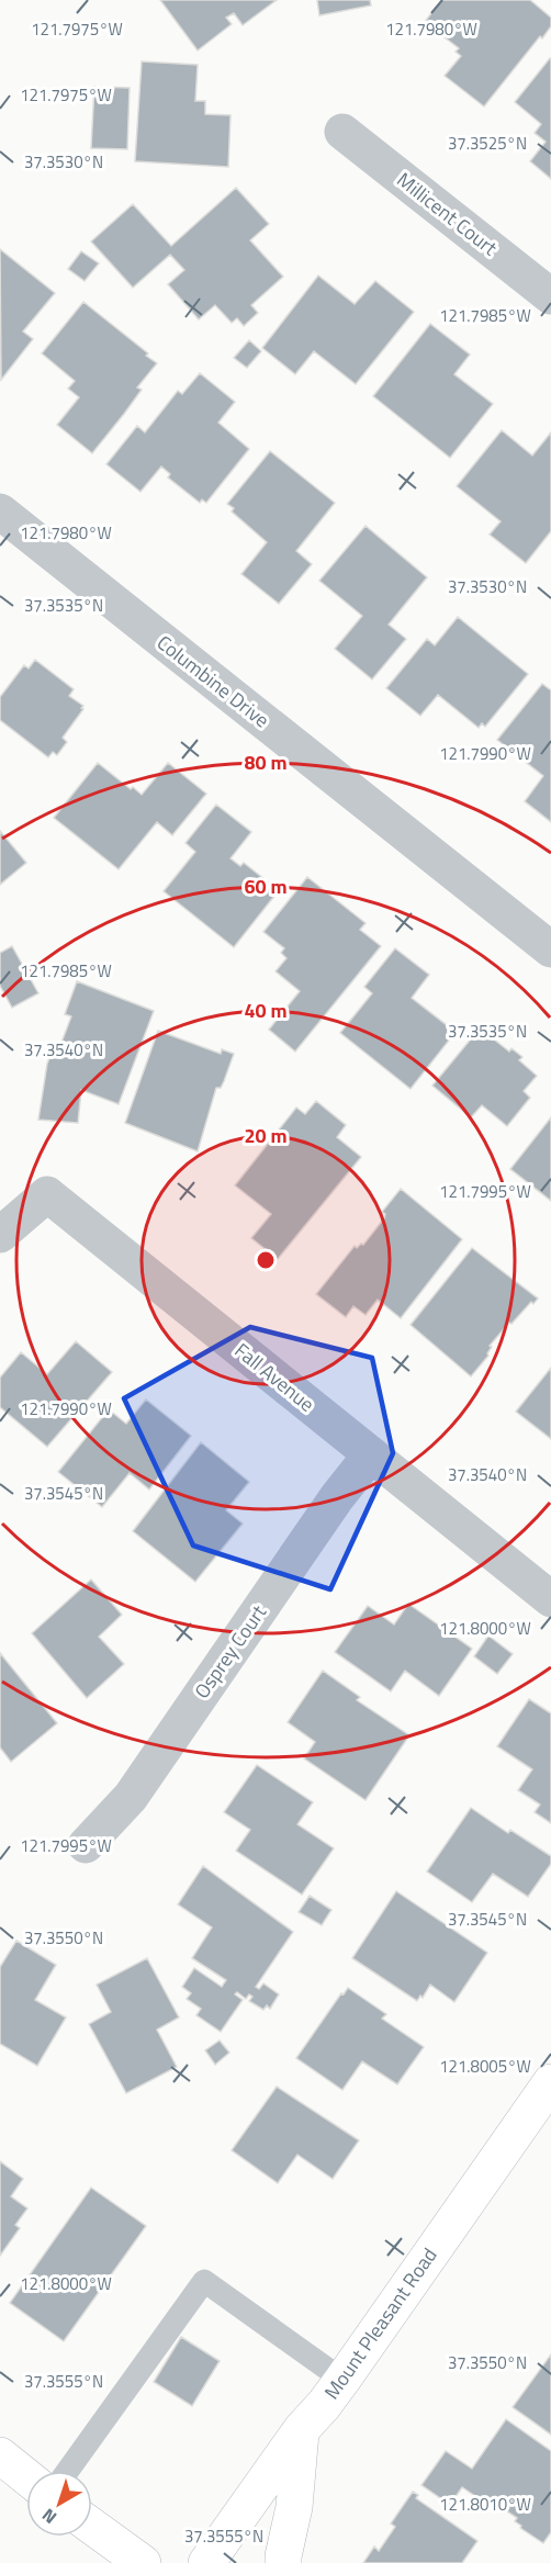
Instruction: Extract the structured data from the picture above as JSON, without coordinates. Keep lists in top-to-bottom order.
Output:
{
  "streets": {
    "street": [
      "Millicent Court",
      "Columbine Drive",
      "Fall Avenue",
      "Osprey Court",
      "Mount Pleasant Road"
    ]
  },
  "crossings": [
    ["Fall Avenue", "Osprey Court"]
  ],
  "north": "bottom left",
  "coordinates": [
    "121.7975°W",
    "121.7980°W",
    "37.3525°N",
    "37.3530°N",
    "121.7985°W",
    "37.3535°N",
    "121.7990°W",
    "37.3540°N",
    "121.7995°W",
    "37.3545°N",
    "121.8000°W",
    "37.3550°N",
    "121.8005°W",
    "37.3555°N",
    "121.8010°W"
  ],
  "rings": [
    "80 m",
    "60 m",
    "40 m",
    "20 m"
  ]
}
